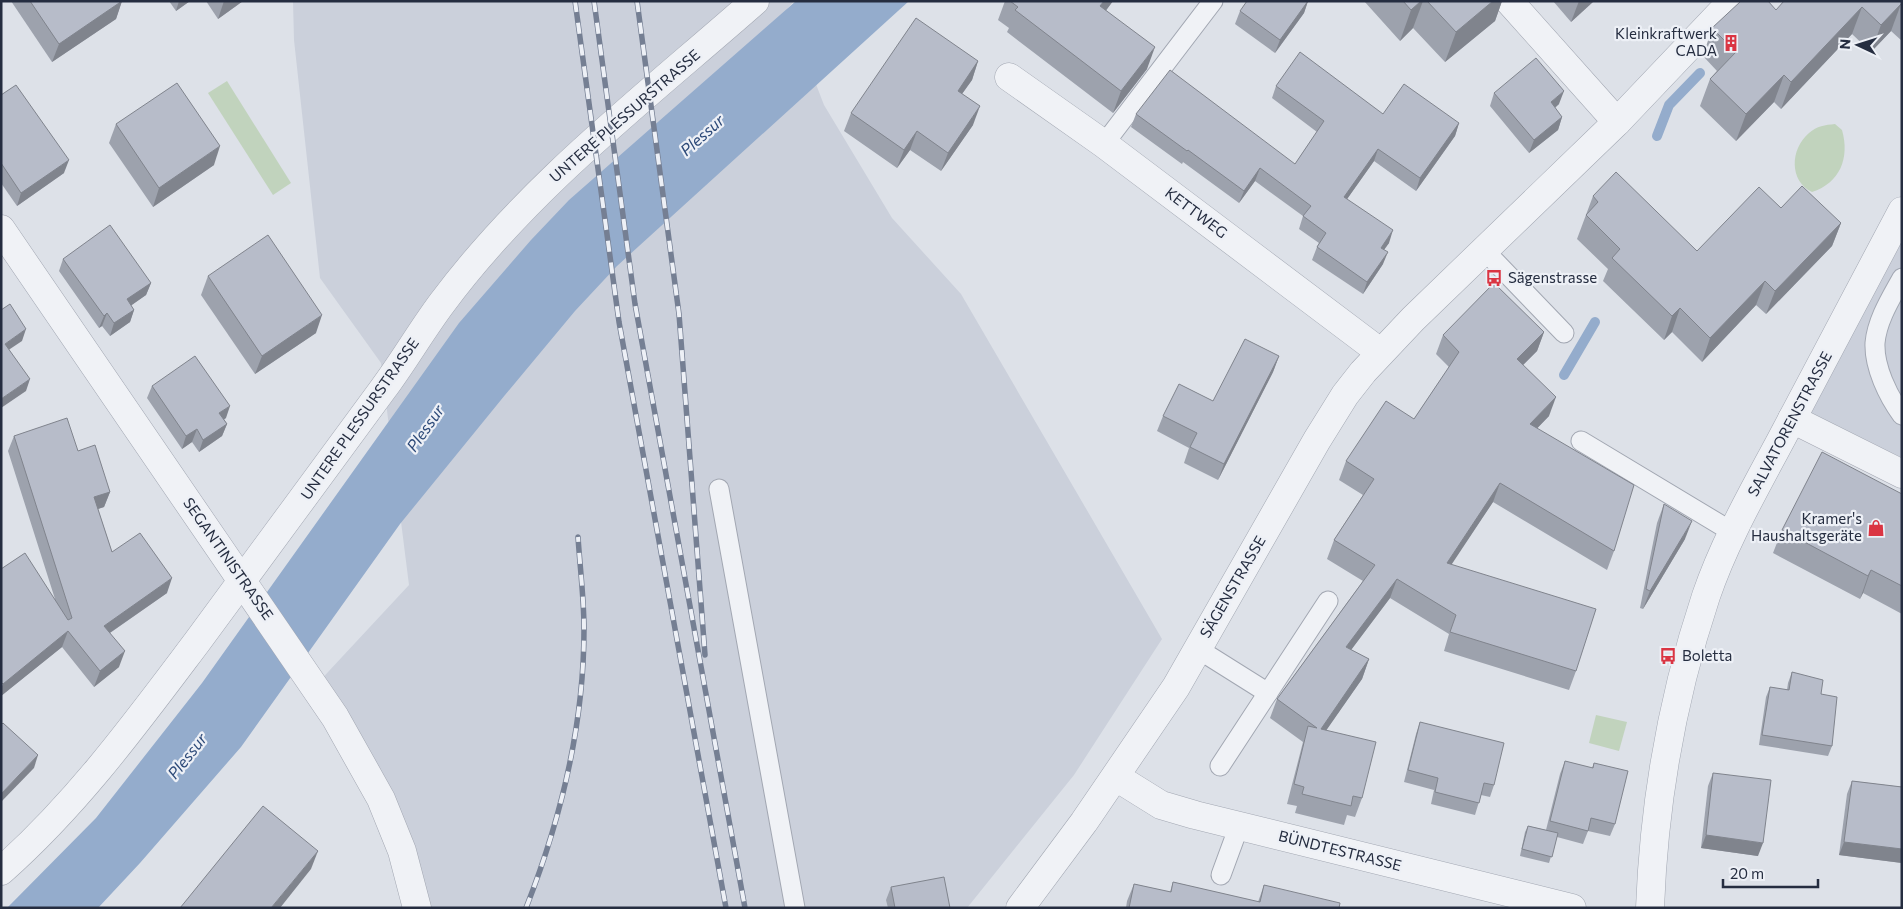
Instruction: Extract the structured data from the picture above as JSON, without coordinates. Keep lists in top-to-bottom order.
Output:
{
  "streets": {
    "street": [
      "UNTERE PLESSURSTRASSE",
      "KETTWEG",
      "SALVATORENSTRASSE",
      "SEGANTINISTRASSE",
      "SÄGENSTRASSE",
      "BÜNDTESTRASSE"
    ]
  },
  "crossings": [
    ["UNTERE PLESSURSTRASSE", "SEGANTINISTRASSE"],
    ["KETTWEG", "SÄGENSTRASSE"],
    ["SÄGENSTRASSE", "BÜNDTESTRASSE"]
  ],
  "water": ["Plessur"],
  "places": {
    "building": ["Kleinkraftwerk CADA"],
    "bus stop": ["Sägenstrasse", "Boletta"],
    "shop": ["Kramer's Haushaltsgeräte"]
  },
  "scale_bar": "20 m",
  "north": "left"
}
